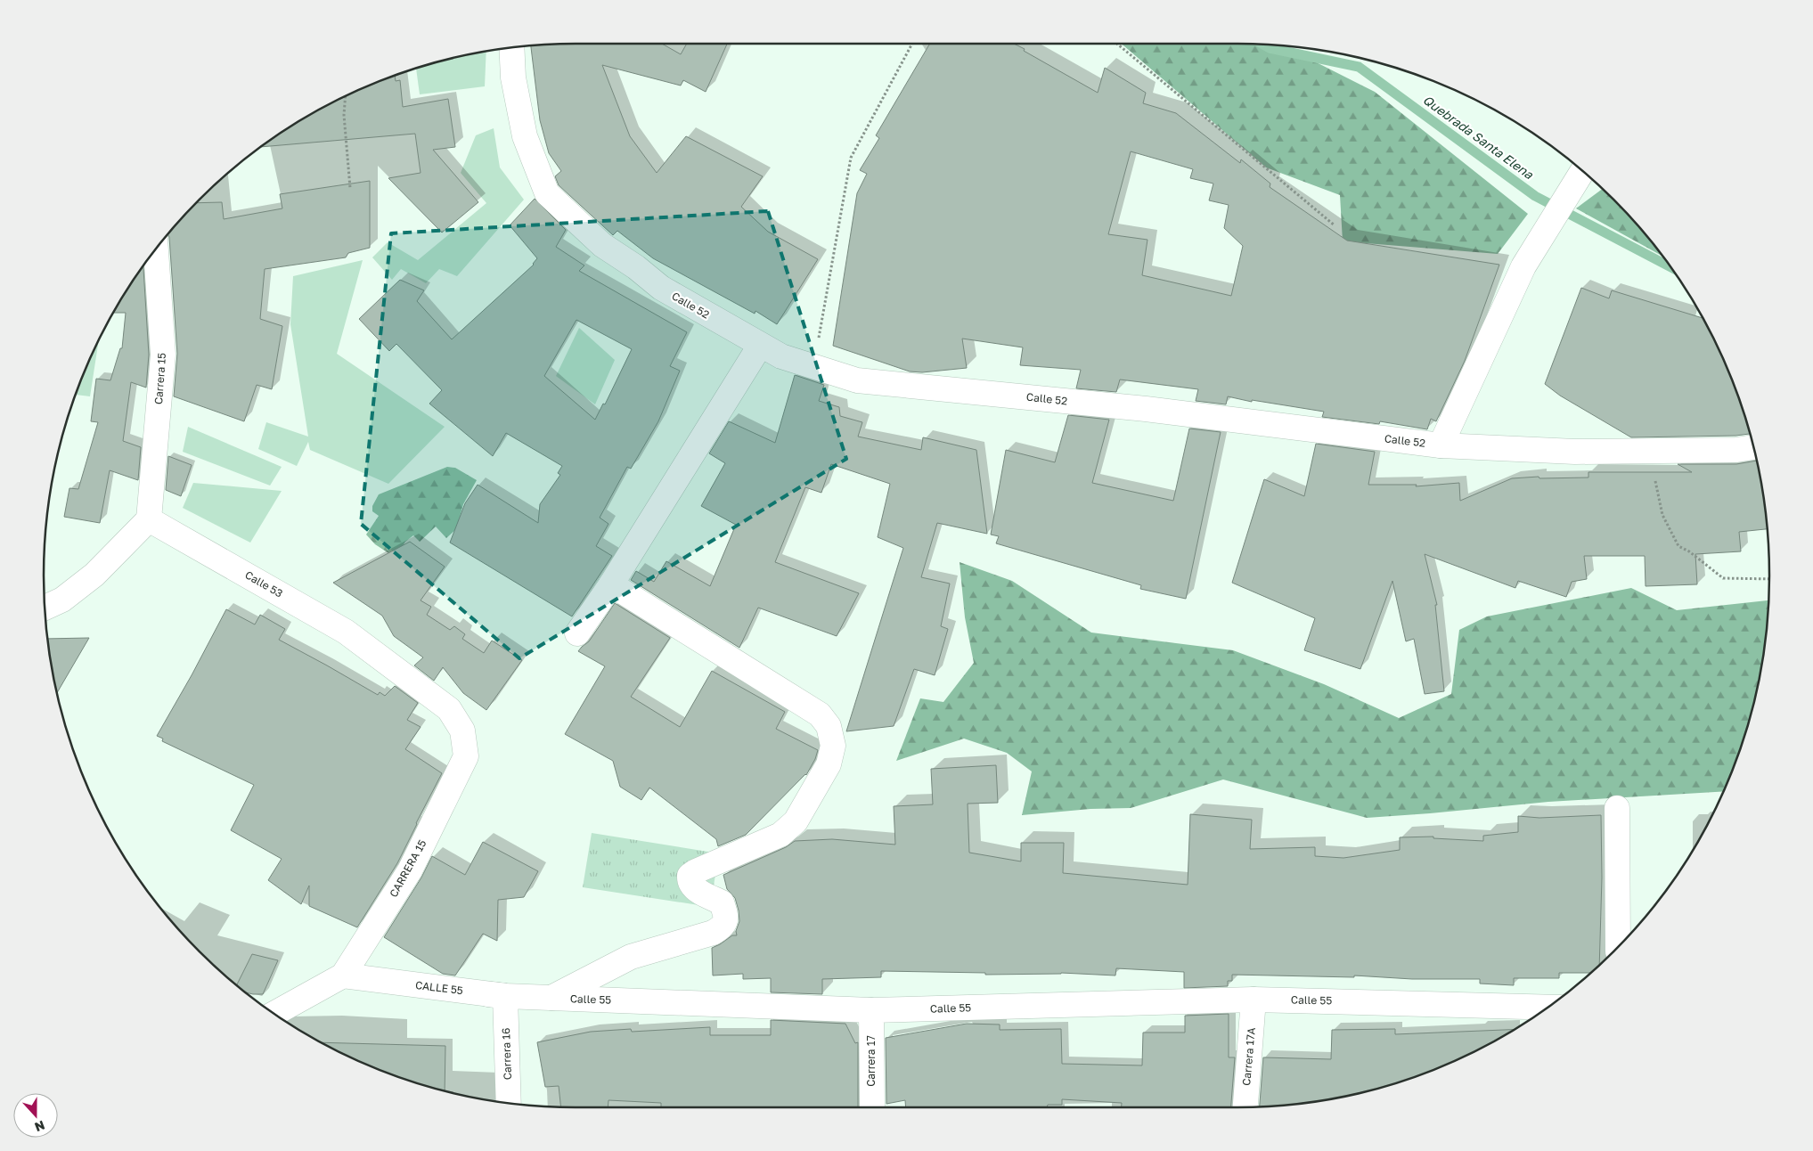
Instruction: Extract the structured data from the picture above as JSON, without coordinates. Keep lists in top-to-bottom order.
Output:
{
  "streets": {
    "street": [
      "Calle 52",
      "Carrera 15",
      "Calle 53",
      "CARRERA 15",
      "CALLE 55",
      "Calle 55",
      "Carrera 16",
      "Carrera 17A",
      "Carrera 17"
    ]
  },
  "crossings": [
    ["Carrera 15", "Calle 53"],
    ["Calle 53", "CARRERA 15"],
    ["CARRERA 15", "CALLE 55"],
    ["CALLE 55", "Calle 55"],
    ["CALLE 55", "Carrera 16"],
    ["Calle 55", "Carrera 16"],
    ["Calle 55", "Carrera 17A"],
    ["Calle 55", "Carrera 17"]
  ],
  "water": ["Quebrada Santa Elena"],
  "north": "bottom"
}
